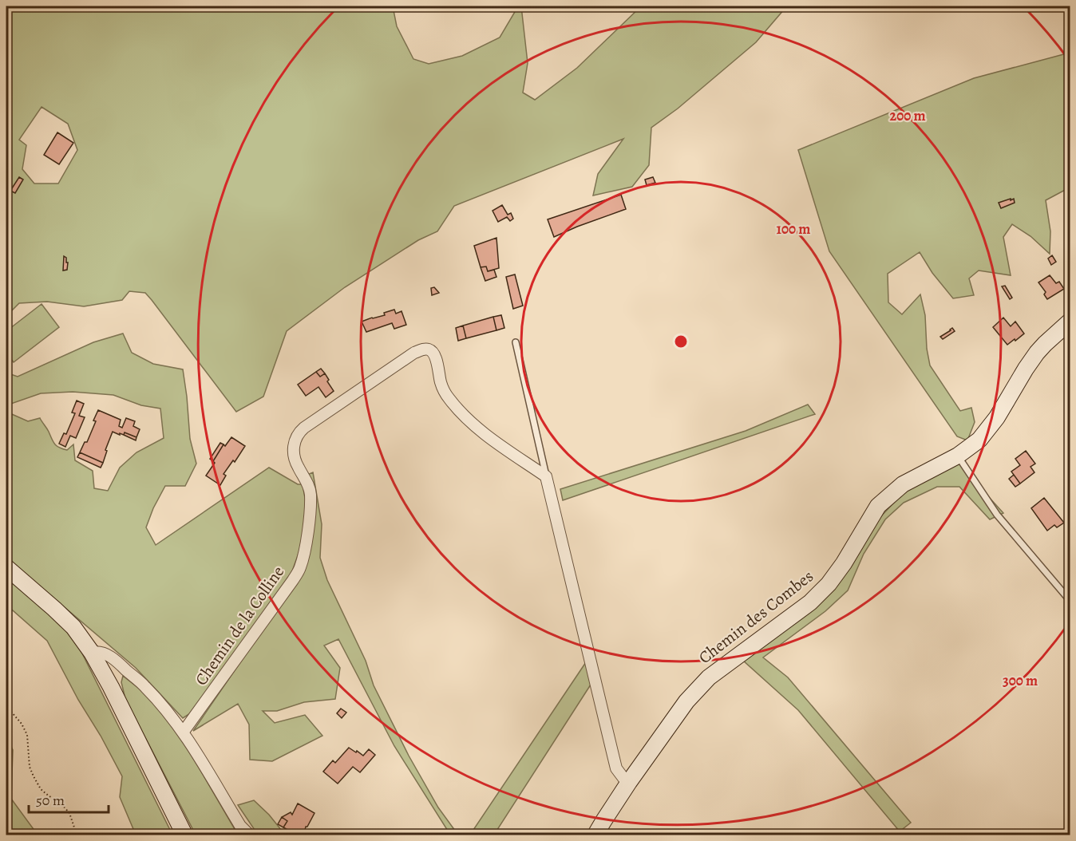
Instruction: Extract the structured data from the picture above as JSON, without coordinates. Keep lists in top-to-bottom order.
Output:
{
  "streets": {
    "street": ["Chemin des Combes", "Chemin de la Colline"]
  },
  "scale_bar": "50 m",
  "rings": ["200 m", "100 m", "300 m"]
}
